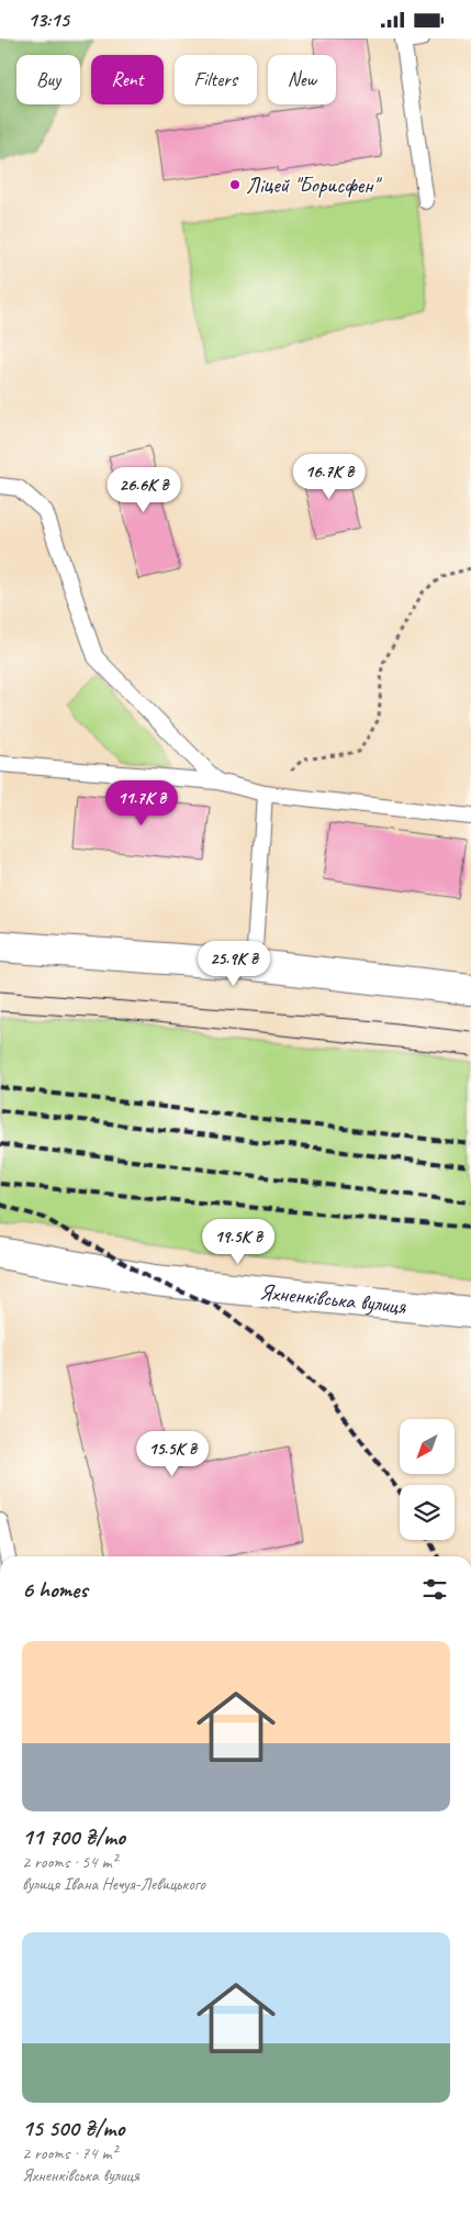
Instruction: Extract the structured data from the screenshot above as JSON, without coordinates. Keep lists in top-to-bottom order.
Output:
{
  "streets": {
    "main road": ["Яхненківська вулиця"]
  },
  "places": ["Ліцей \"Борисфен\""],
  "north": "bottom left",
  "page": {
    "status": "13:15",
    "chip": [
      "Buy",
      "Rent",
      "Filters",
      "New"
    ],
    "price": [
      "16.7K ₴",
      "26.6K ₴",
      "11.7K ₴",
      "25.9K ₴",
      "19.5K ₴",
      "15.5K ₴"
    ],
    "heading": "6 homes",
    "list": [
      {
        "name": "11 700 ₴/mo",
        "note": "2 rooms · 54 m² · вулиця Івана Нечуя-Левицького"
      },
      {
        "name": "15 500 ₴/mo",
        "note": "2 rooms · 74 m² · Яхненківська вулиця"
      }
    ]
  }
}
